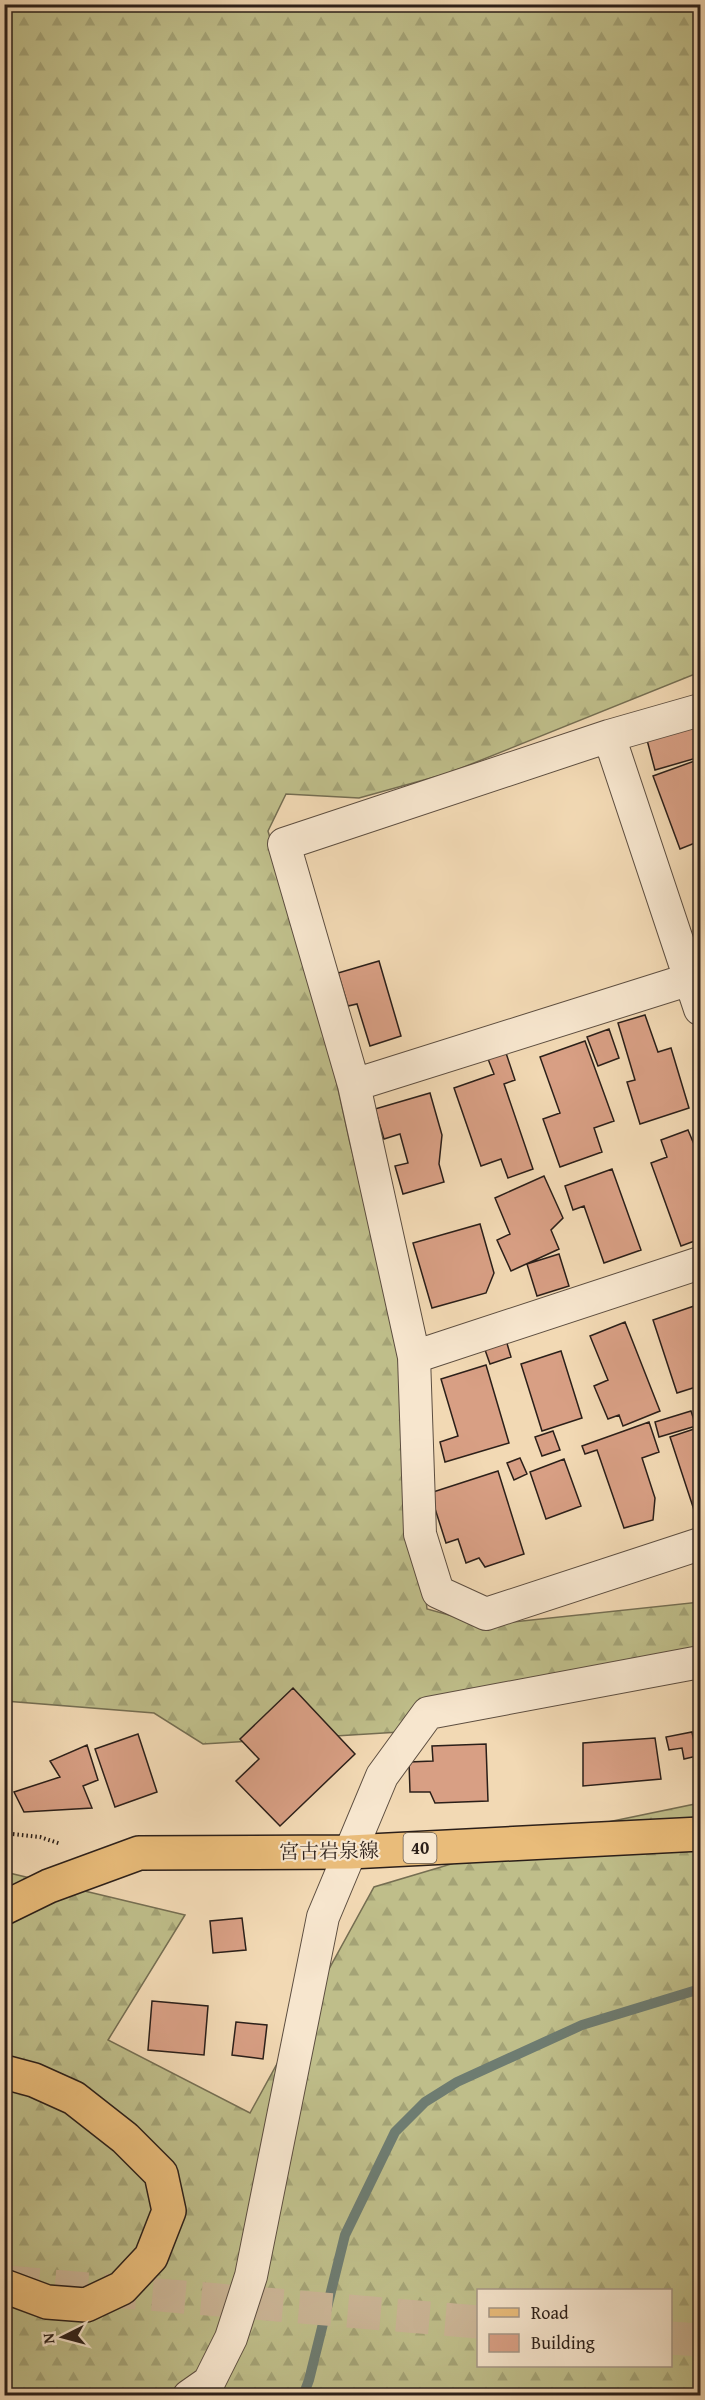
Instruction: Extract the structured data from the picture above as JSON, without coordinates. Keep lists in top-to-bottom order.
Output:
{
  "streets": {
    "main road": ["40", "宮古岩泉線"]
  },
  "legend": ["Road", "Building"],
  "north": "left"
}
